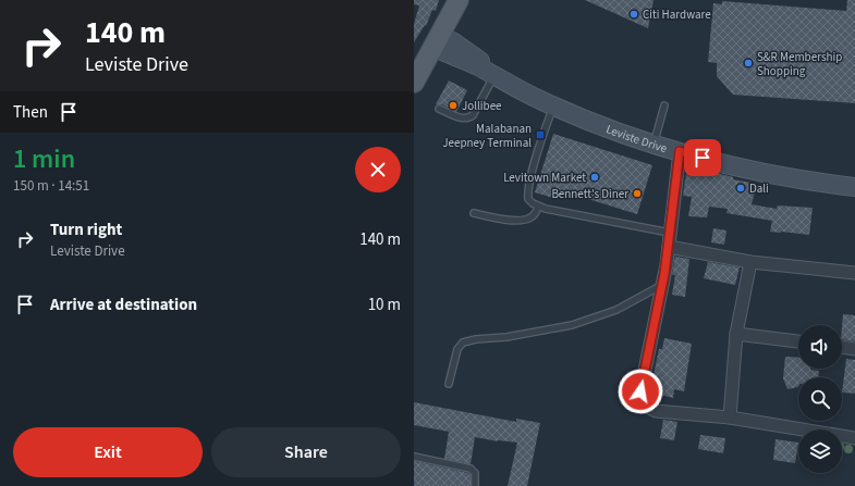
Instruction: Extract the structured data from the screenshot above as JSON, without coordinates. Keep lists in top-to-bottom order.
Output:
{
  "streets": {
    "main road": ["Leviste Drive"]
  },
  "places": {
    "other": [
      "Citi Hardware",
      "S&R Membership Shopping",
      "Jollibee",
      "Levitown Market",
      "Dali",
      "Bennett's Diner"
    ],
    "transit": ["Malabanan Jeepney Terminal"]
  },
  "page": {
    "turn": ["140 m", "Leviste Drive"],
    "then": "Then",
    "heading": ["1 min", "150 m · 14:51"],
    "list": [
      {
        "name": "Turn right",
        "note": "Leviste Drive",
        "value": "140 m"
      },
      {
        "name": "Arrive at destination",
        "value": "10 m"
      }
    ],
    "buttons": ["Exit", "Share"]
  }
}
